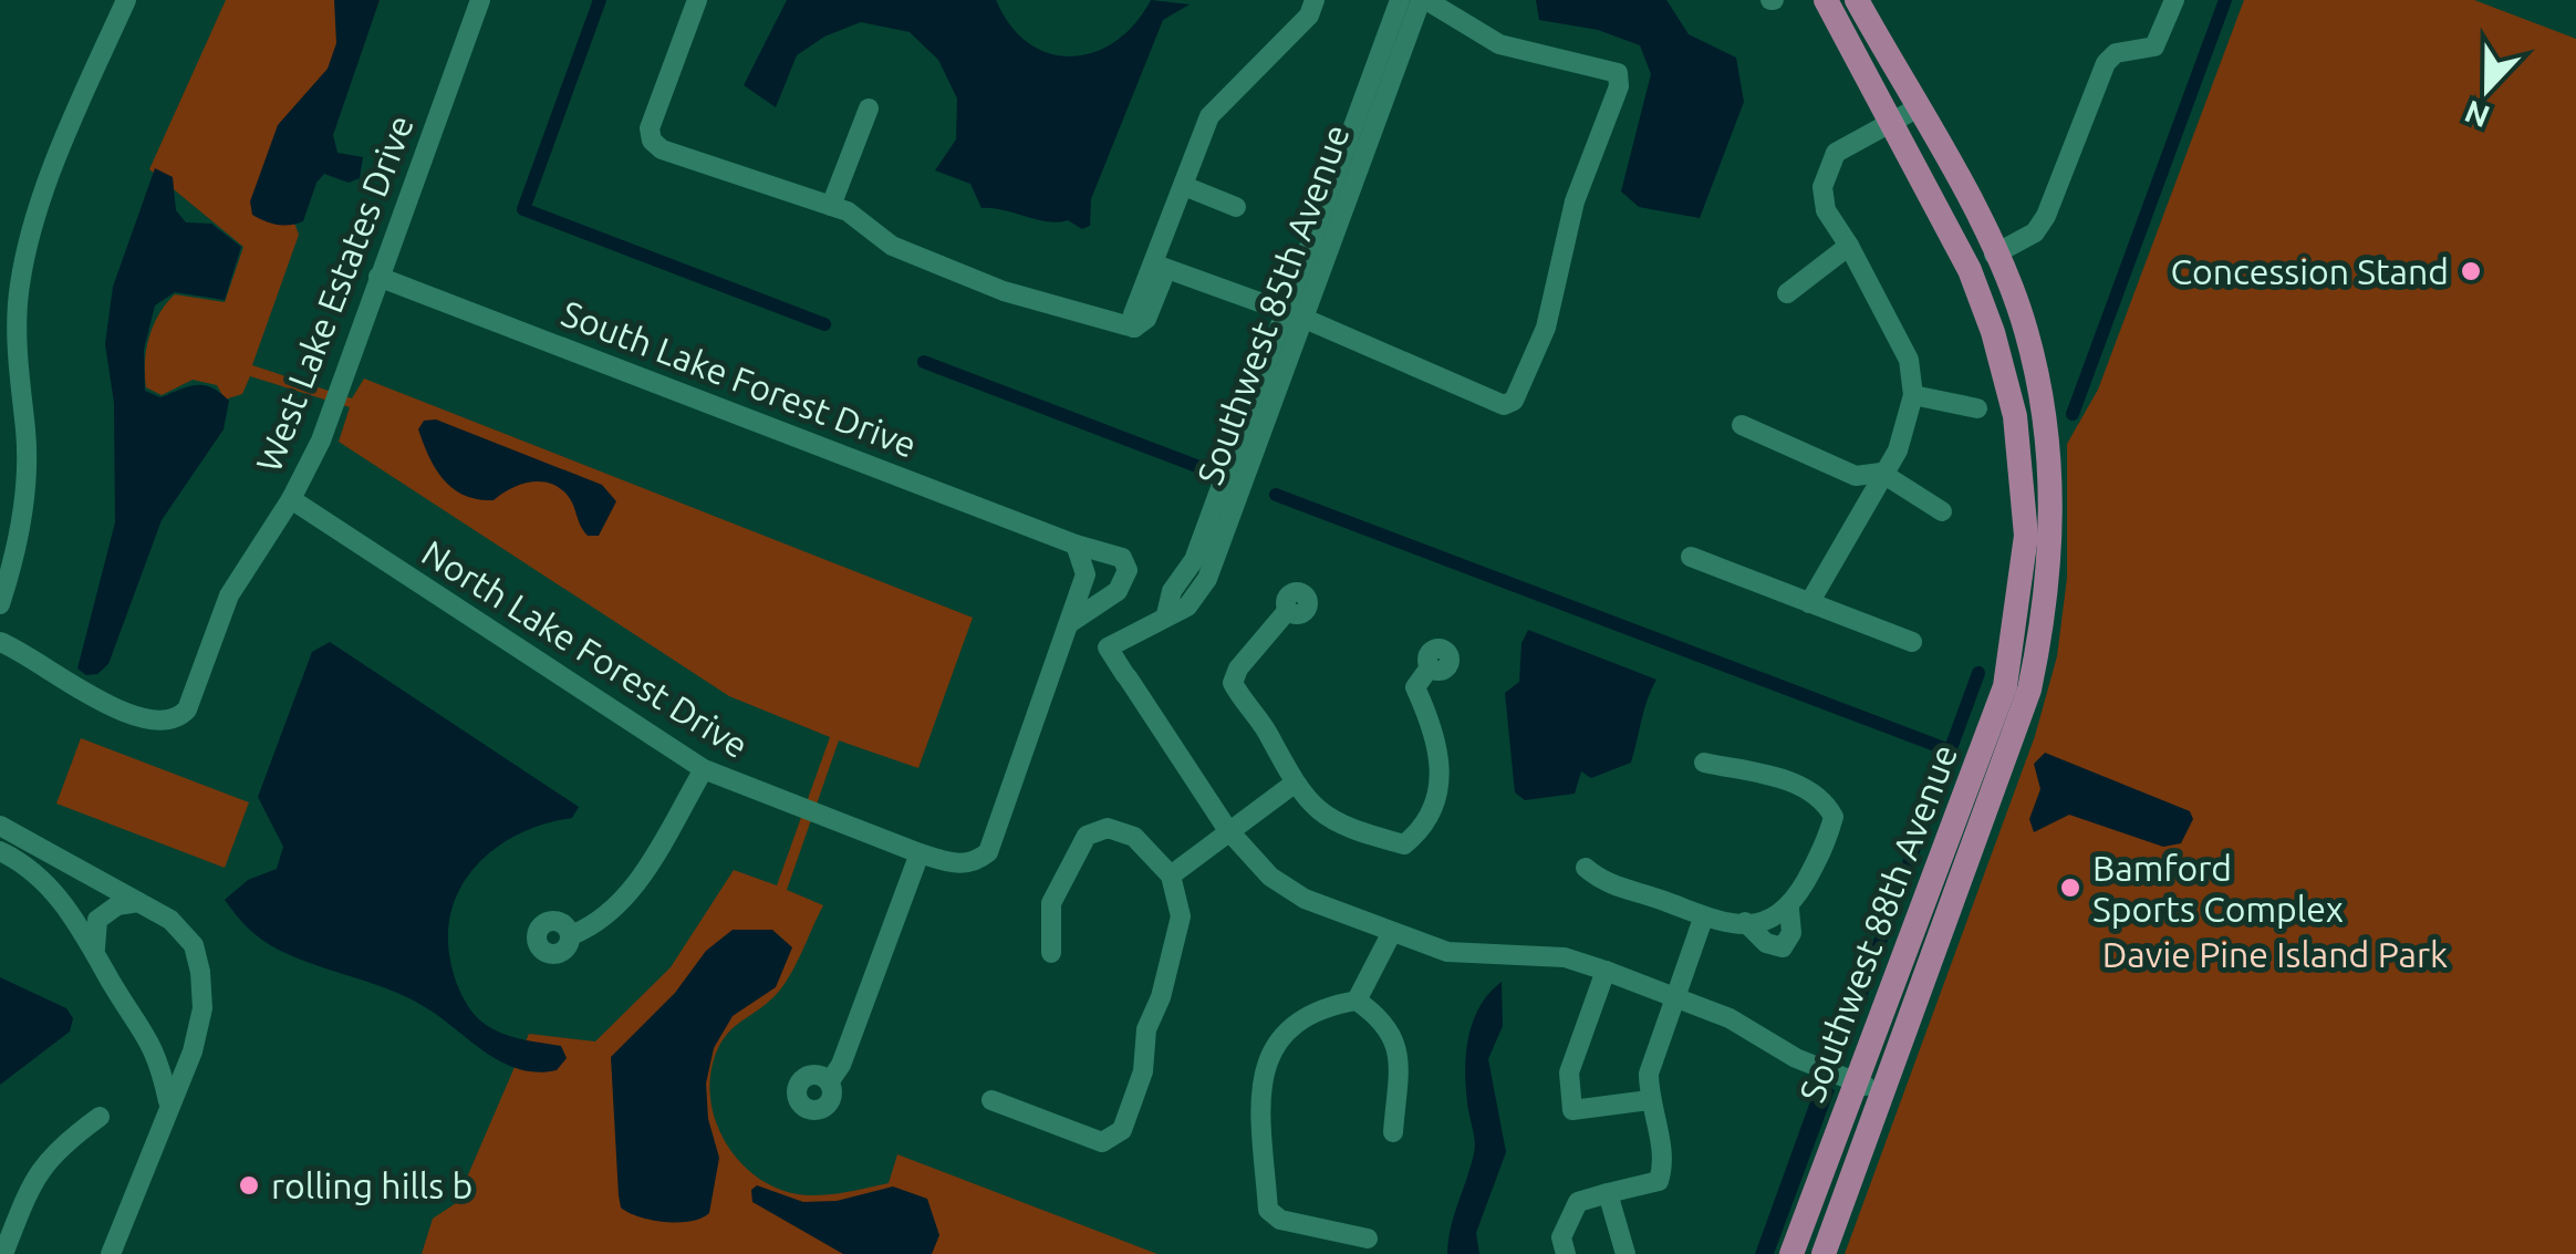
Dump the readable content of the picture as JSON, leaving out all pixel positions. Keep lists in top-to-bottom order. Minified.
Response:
{"streets":{"main road":["Southwest 88th Avenue"],"street":["West Lake Estates Drive","Southwest 85th Avenue","South Lake Forest Drive","North Lake Forest Drive"]},"crossings":[["West Lake Estates Drive","South Lake Forest Drive"],["West Lake Estates Drive","North Lake Forest Drive"]],"parks":["Davie Pine Island Park"],"places":["Concession Stand","Bamford Sports Complex","rolling hills b"],"north":"bottom"}
